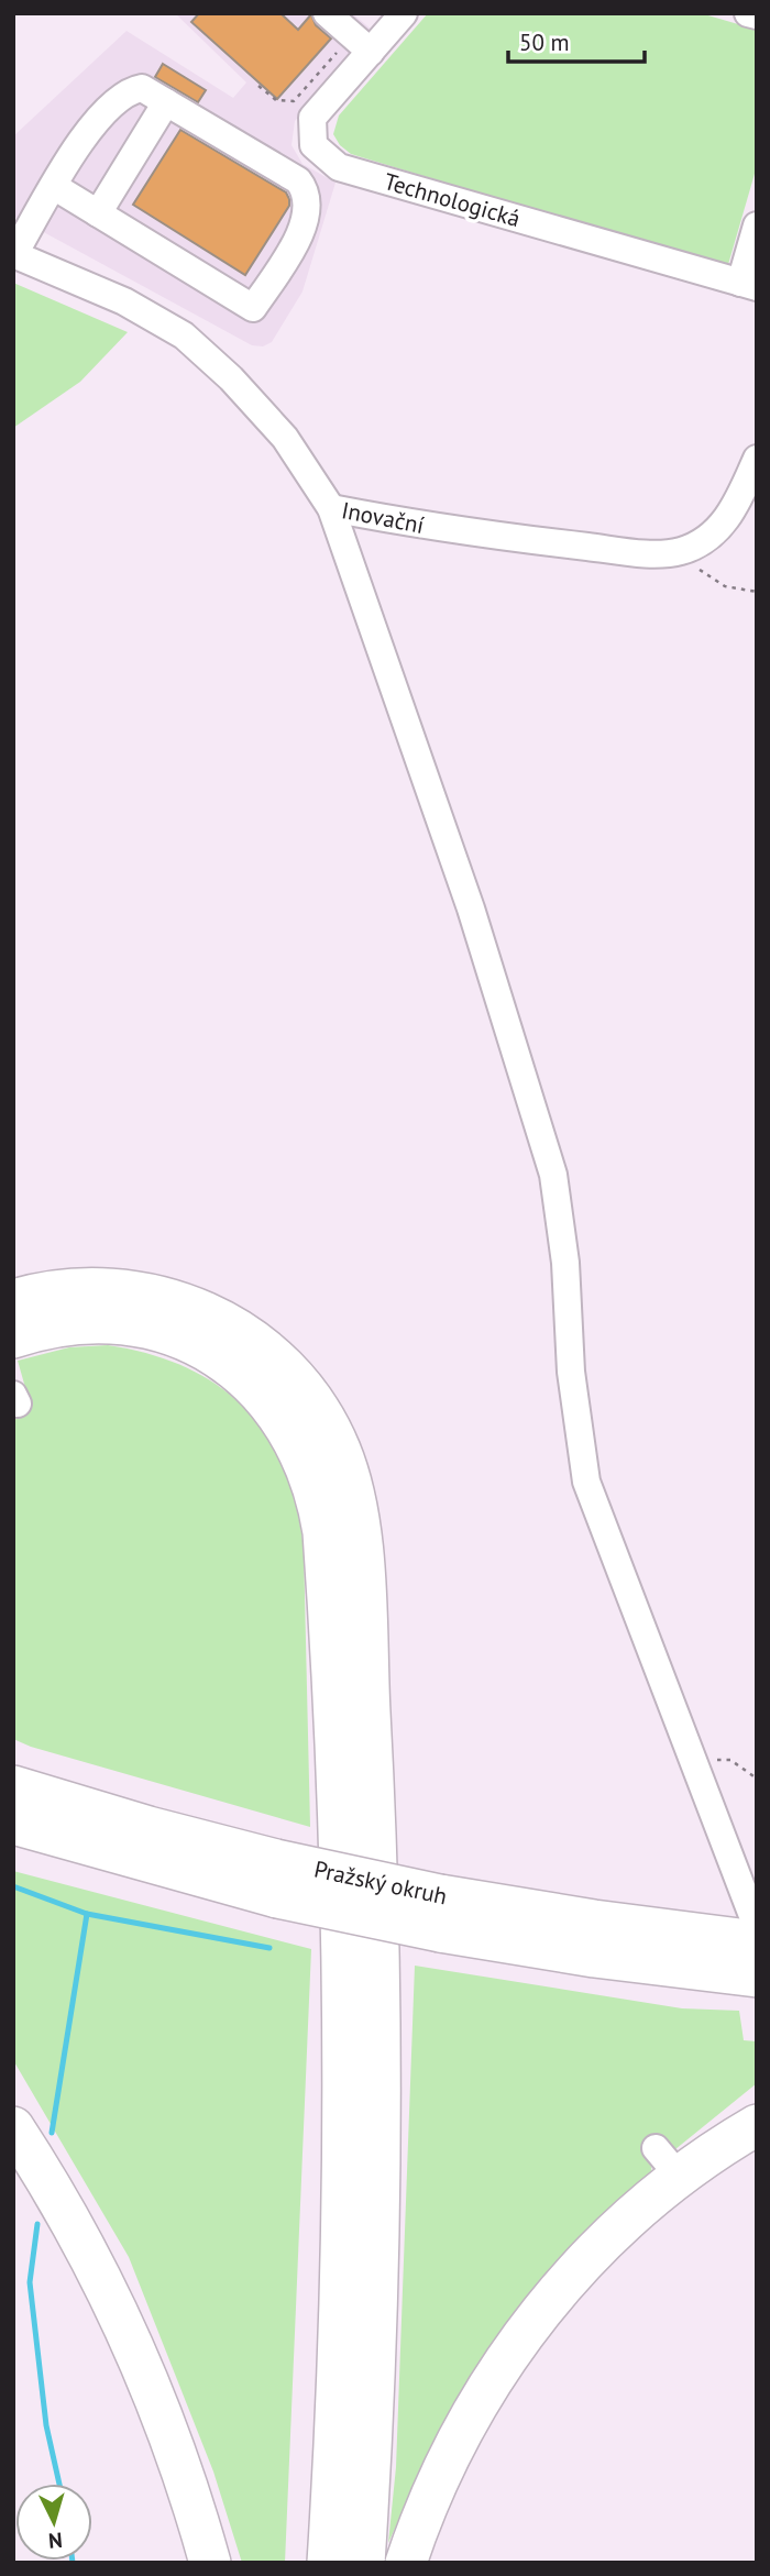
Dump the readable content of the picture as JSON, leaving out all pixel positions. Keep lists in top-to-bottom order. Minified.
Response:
{"streets":{"highway":["Pražský okruh"],"street":["Technologická","Inovační"]},"scale_bar":"50 m","north":"bottom"}
